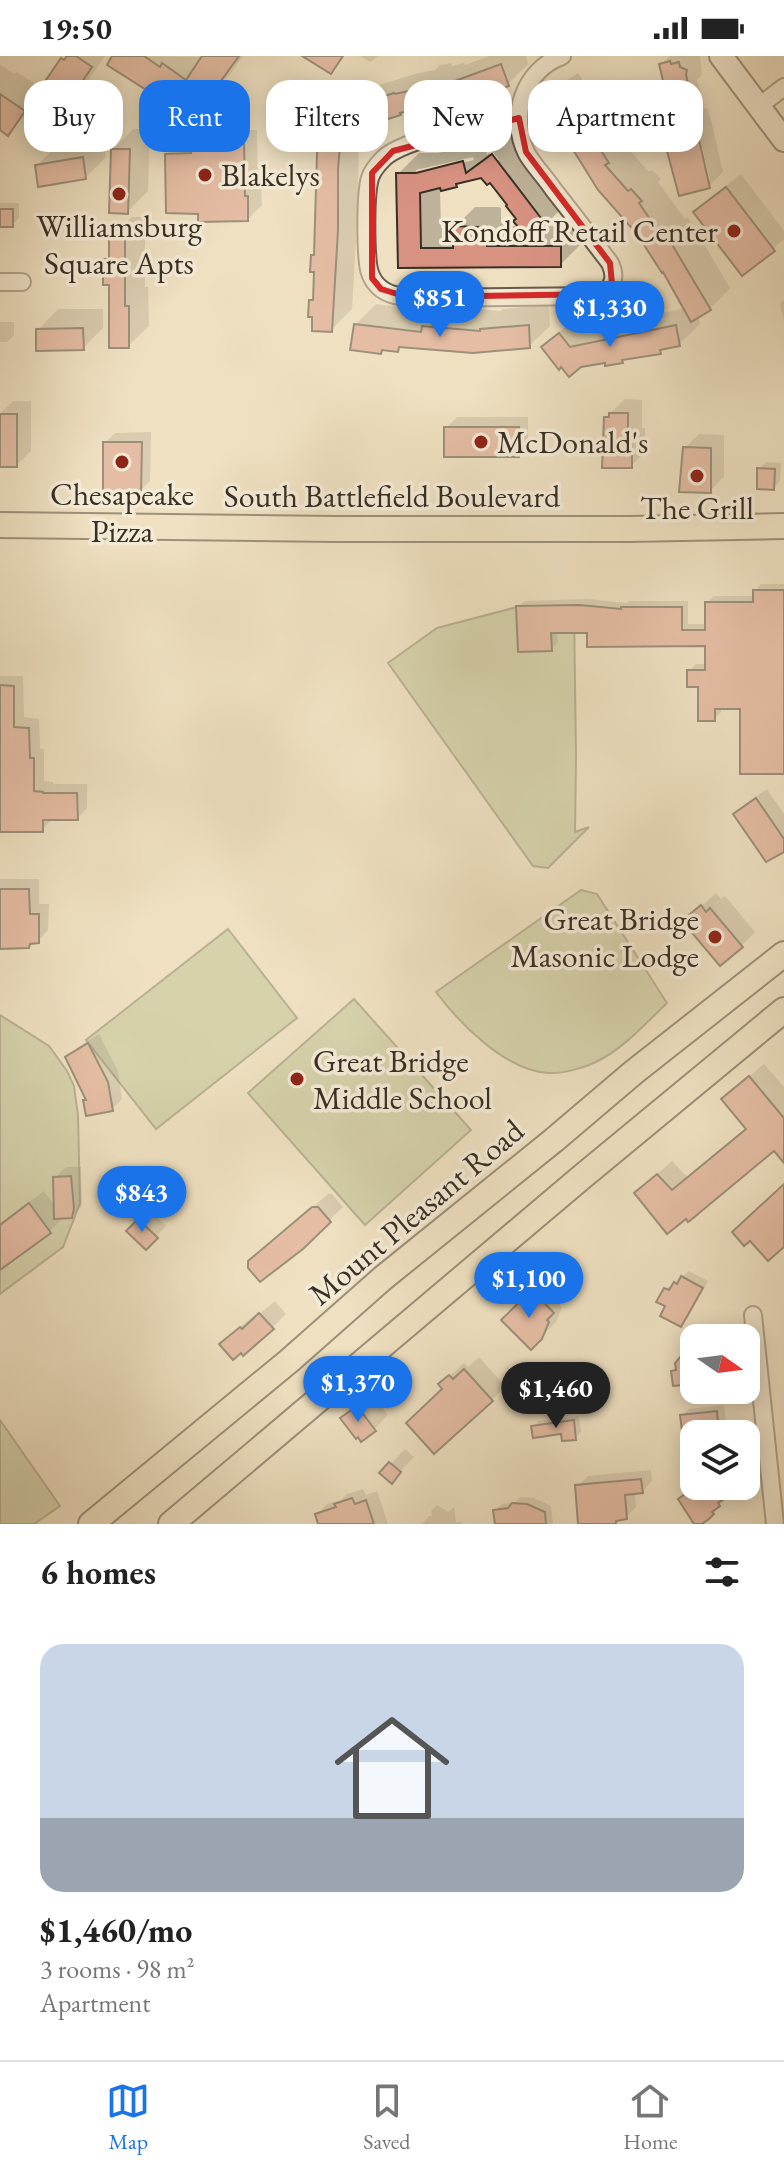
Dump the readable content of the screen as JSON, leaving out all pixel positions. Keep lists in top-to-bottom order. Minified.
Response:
{"streets":{"main road":["South Battlefield Boulevard","Mount Pleasant Road"]},"places":["Blakelys","Williamsburg Square Apts","Kondoff Retail Center","McDonald's","Chesapeake Pizza","The Grill","Great Bridge Masonic Lodge","Great Bridge Middle School"],"north":"right","page":{"status":"19:50","chip":["Buy","Rent","Filters","New","Apartment"],"price":["$851","$1,330","$843","$1,100","$1,370","$1,460"],"heading":"6 homes","list":[{"name":"$1,460/mo","note":"3 rooms · 98 m² · Apartment"}],"tabs":["Map","Saved","Home"]}}
